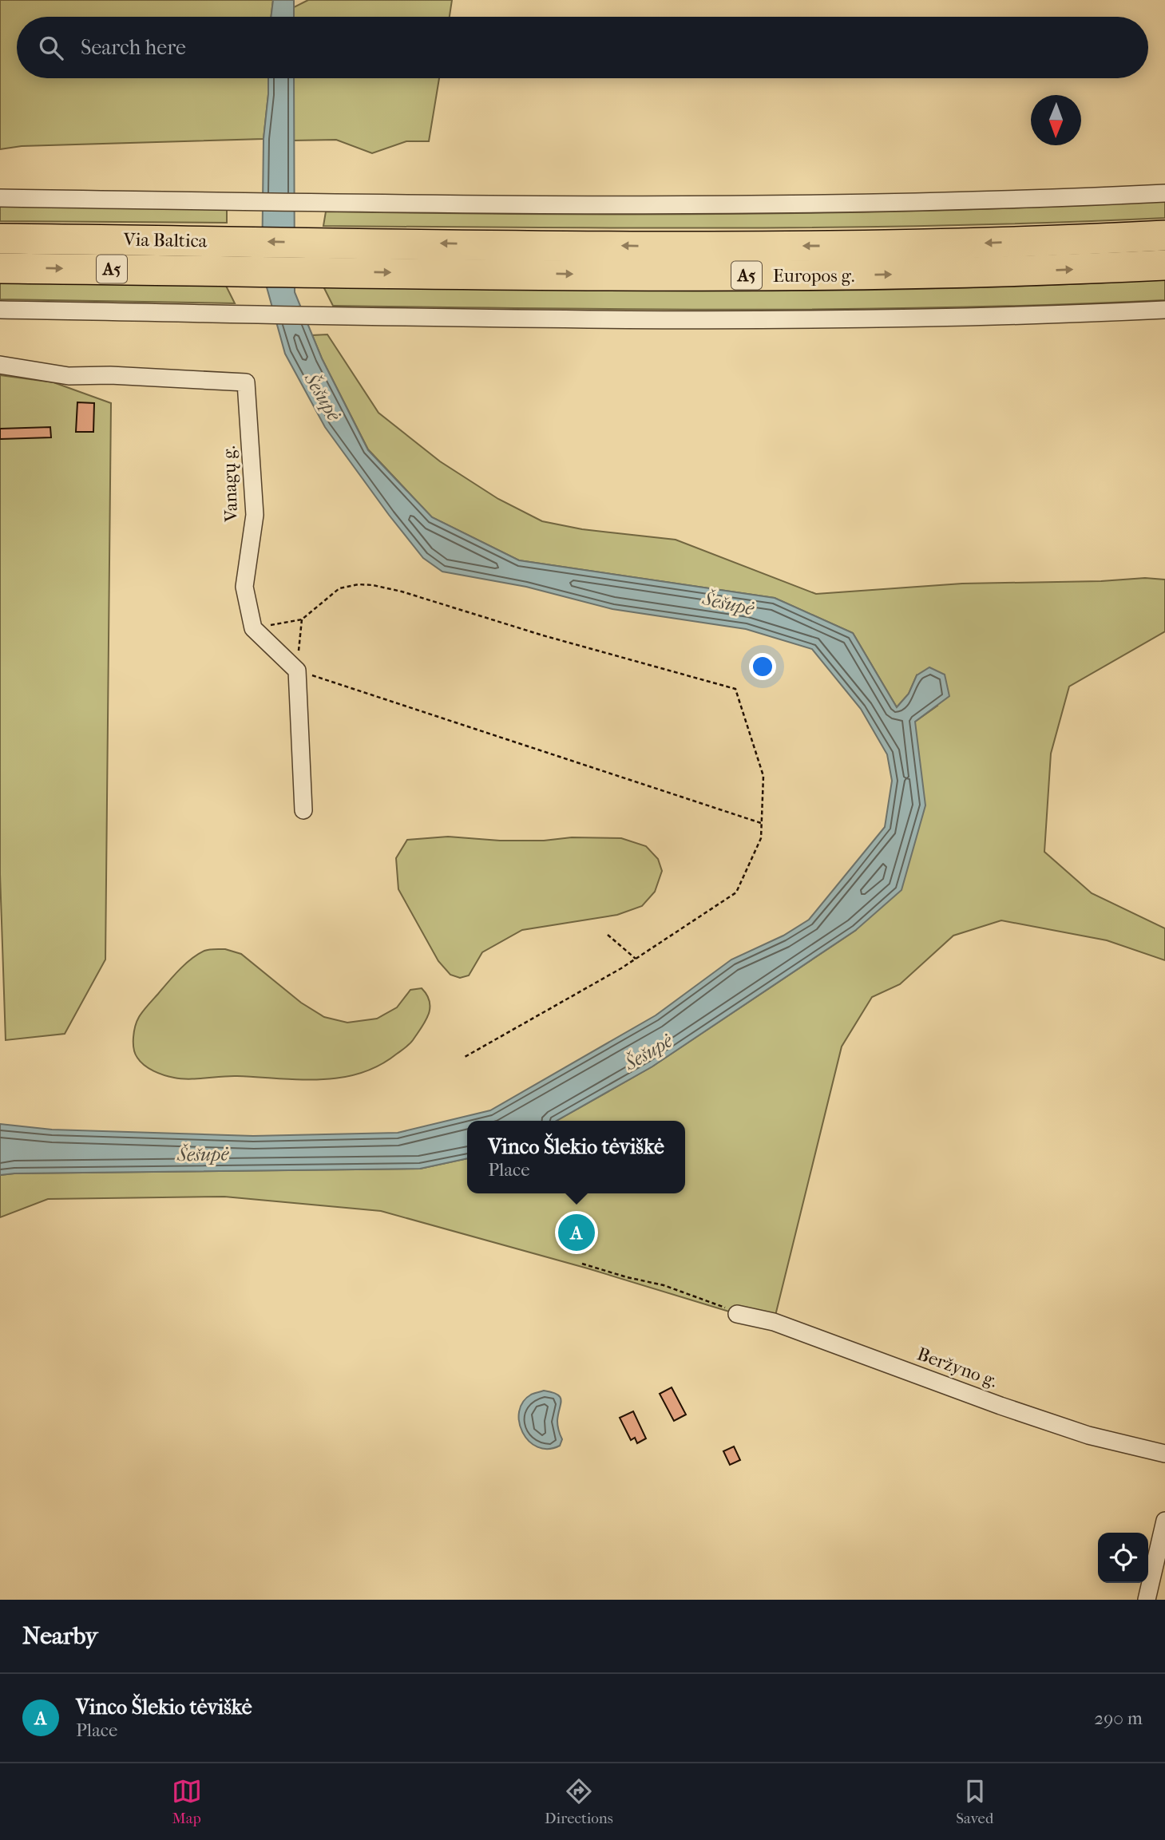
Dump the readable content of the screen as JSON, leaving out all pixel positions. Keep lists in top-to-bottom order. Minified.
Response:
{"streets":{"highway":["Via Baltica","A5","Europos g."],"street":["Vanagų g.","Beržyno g."]},"crossings":[["Via Baltica","Europos g."]],"water":["Šešupė"],"north":"bottom","page":{"search":"Search here","popup":["Vinco Šlekio tėviškė","Place"],"pins":"A","heading":"Nearby","list":[{"mark":"A","name":"Vinco Šlekio tėviškė","note":"Place","value":"290 m"}],"nav":["Map","Directions","Saved"]}}
